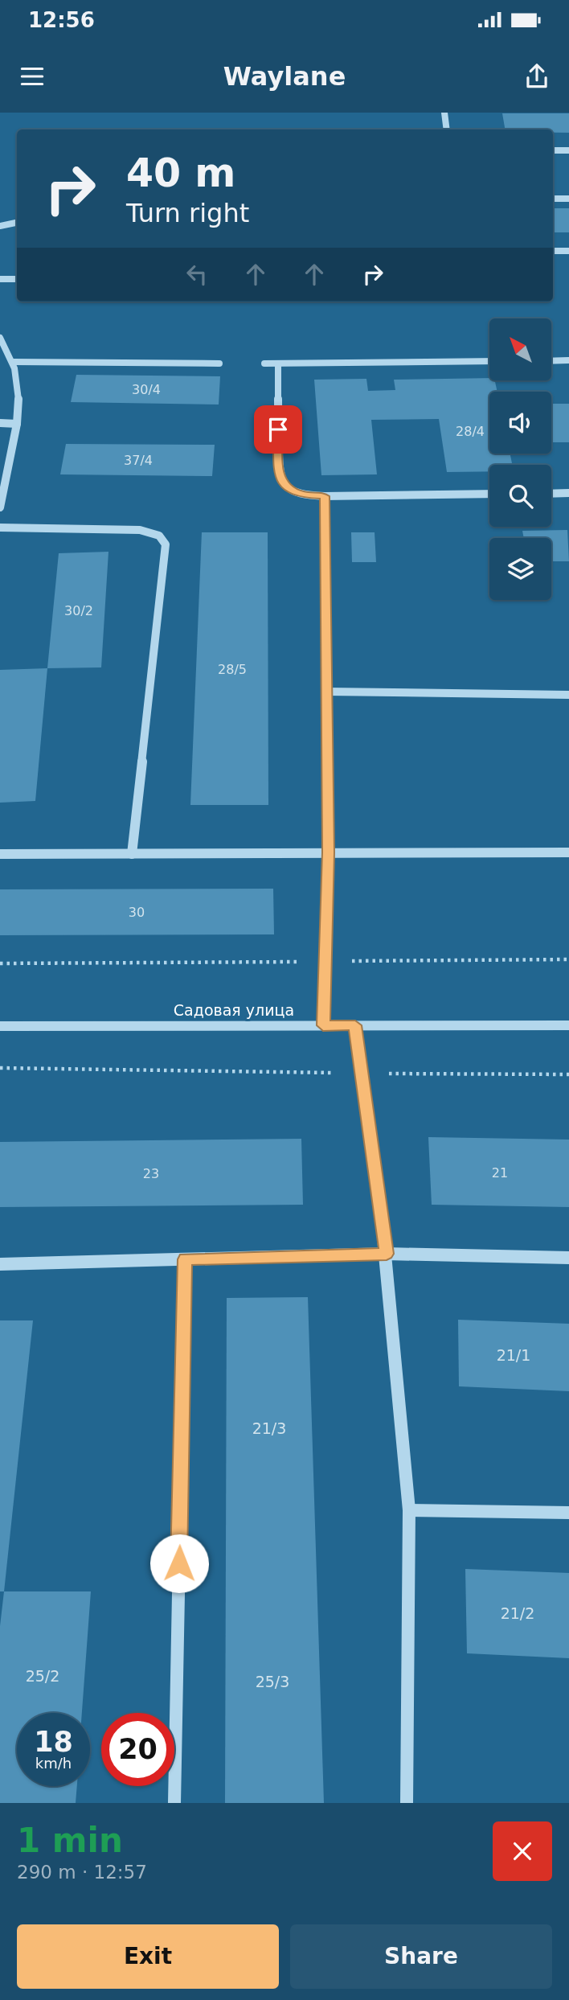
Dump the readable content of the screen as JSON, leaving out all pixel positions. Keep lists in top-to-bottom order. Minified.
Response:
{"streets":{"street":["Садовая улица"]},"house_numbers":["30/4","28/4","37/4","30/2","28/5","30","21","23","21/1","21/3","21/2","25/2","25/3"],"north":"top left","page":{"status":"12:56","header":"Waylane","turn":["40 m","Turn right"],"speed":"18 km/h","limit":"20","heading":["1 min","290 m · 12:57"],"buttons":["Exit","Share"]}}
